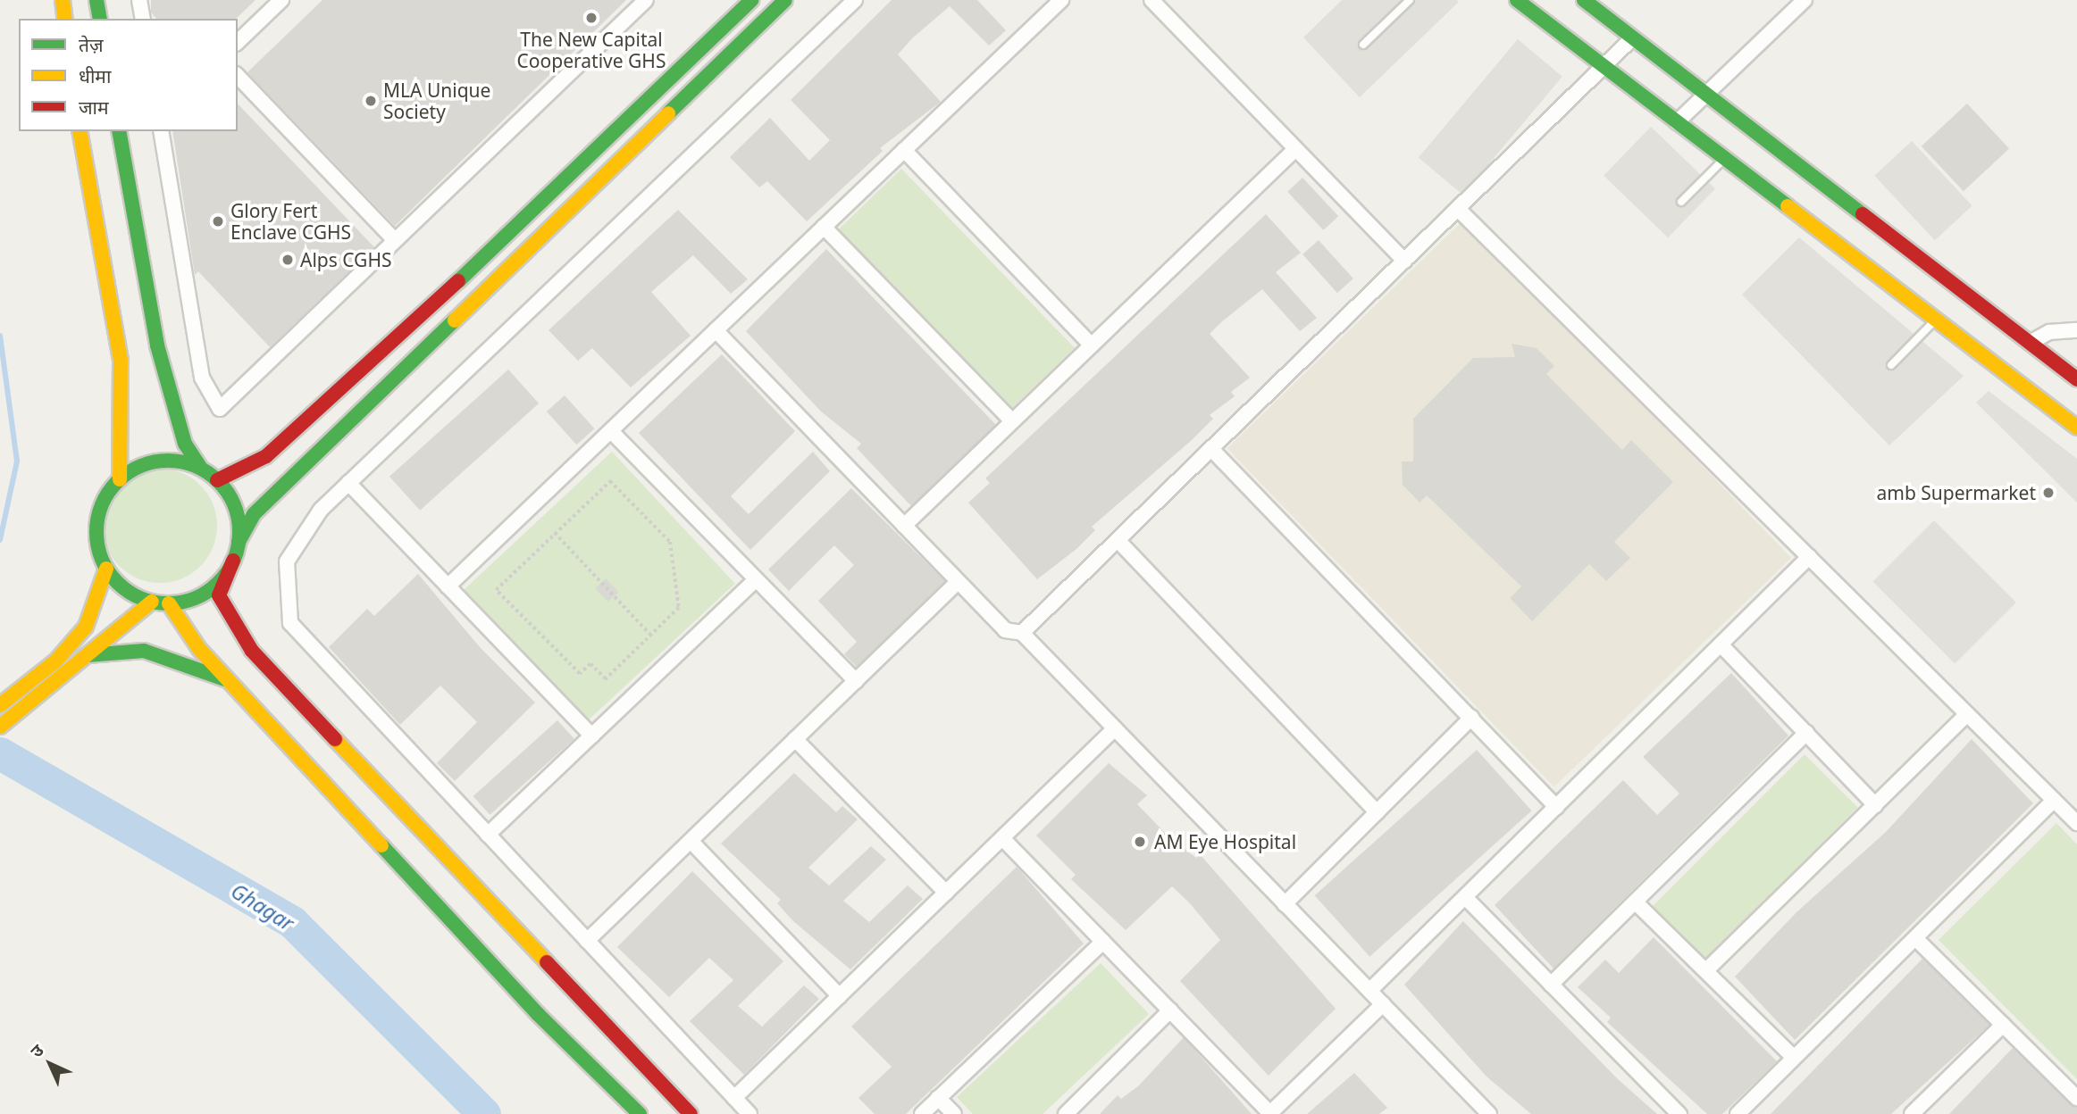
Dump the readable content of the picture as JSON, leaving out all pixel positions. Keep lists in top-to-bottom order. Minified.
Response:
{"water":["Ghagar"],"places":["The New Capital Cooperative GHS","MLA Unique Society","Glory Fert Enclave CGHS","Alps CGHS","amb Supermarket","AM Eye Hospital"],"legend":["तेज़","धीमा","जाम"],"north":"top left"}
